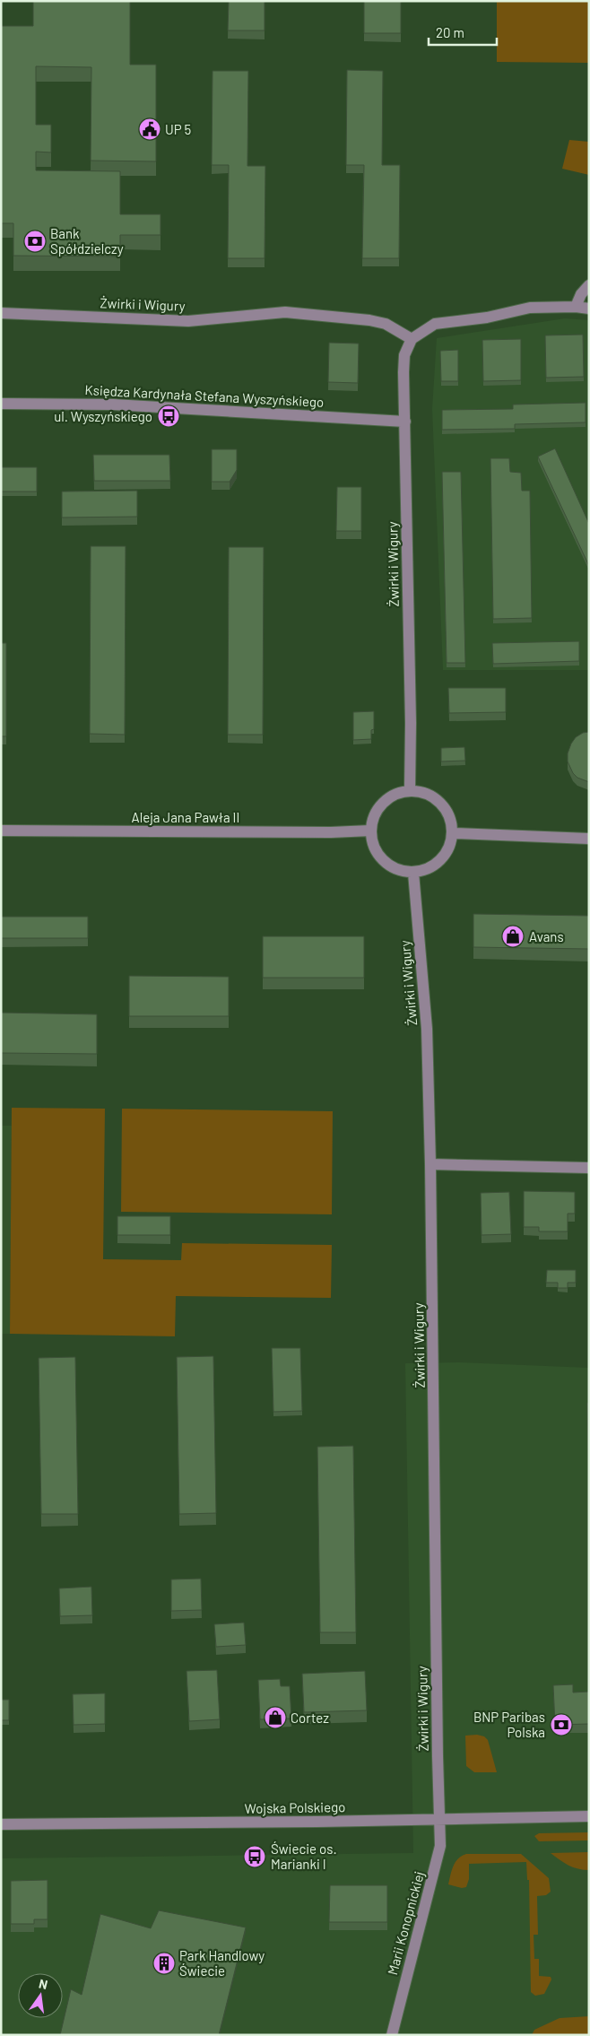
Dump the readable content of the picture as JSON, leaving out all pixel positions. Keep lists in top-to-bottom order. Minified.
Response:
{"streets":{"street":["Żwirki i Wigury","Księdza Kardynała Stefana Wyszyńskiego","Aleja Jana Pawła II","Wojska Polskiego","Marii Konopnickiej"]},"crossings":[["Żwirki i Wigury","Księdza Kardynała Stefana Wyszyńskiego"],["Żwirki i Wigury","Aleja Jana Pawła II"],["Żwirki i Wigury","Wojska Polskiego"],["Żwirki i Wigury","Marii Konopnickiej"],["Wojska Polskiego","Marii Konopnickiej"]],"places":{"public building":["UP 5"],"bank":["Bank Spółdzielczy","BNP Paribas Polska"],"bus stop":["ul. Wyszyńskiego","Świecie os. Marianki I"],"shop":["Avans","Cortez"],"building":["Park Handlowy Świecie"]},"scale_bar":"20 m","north":"top"}
